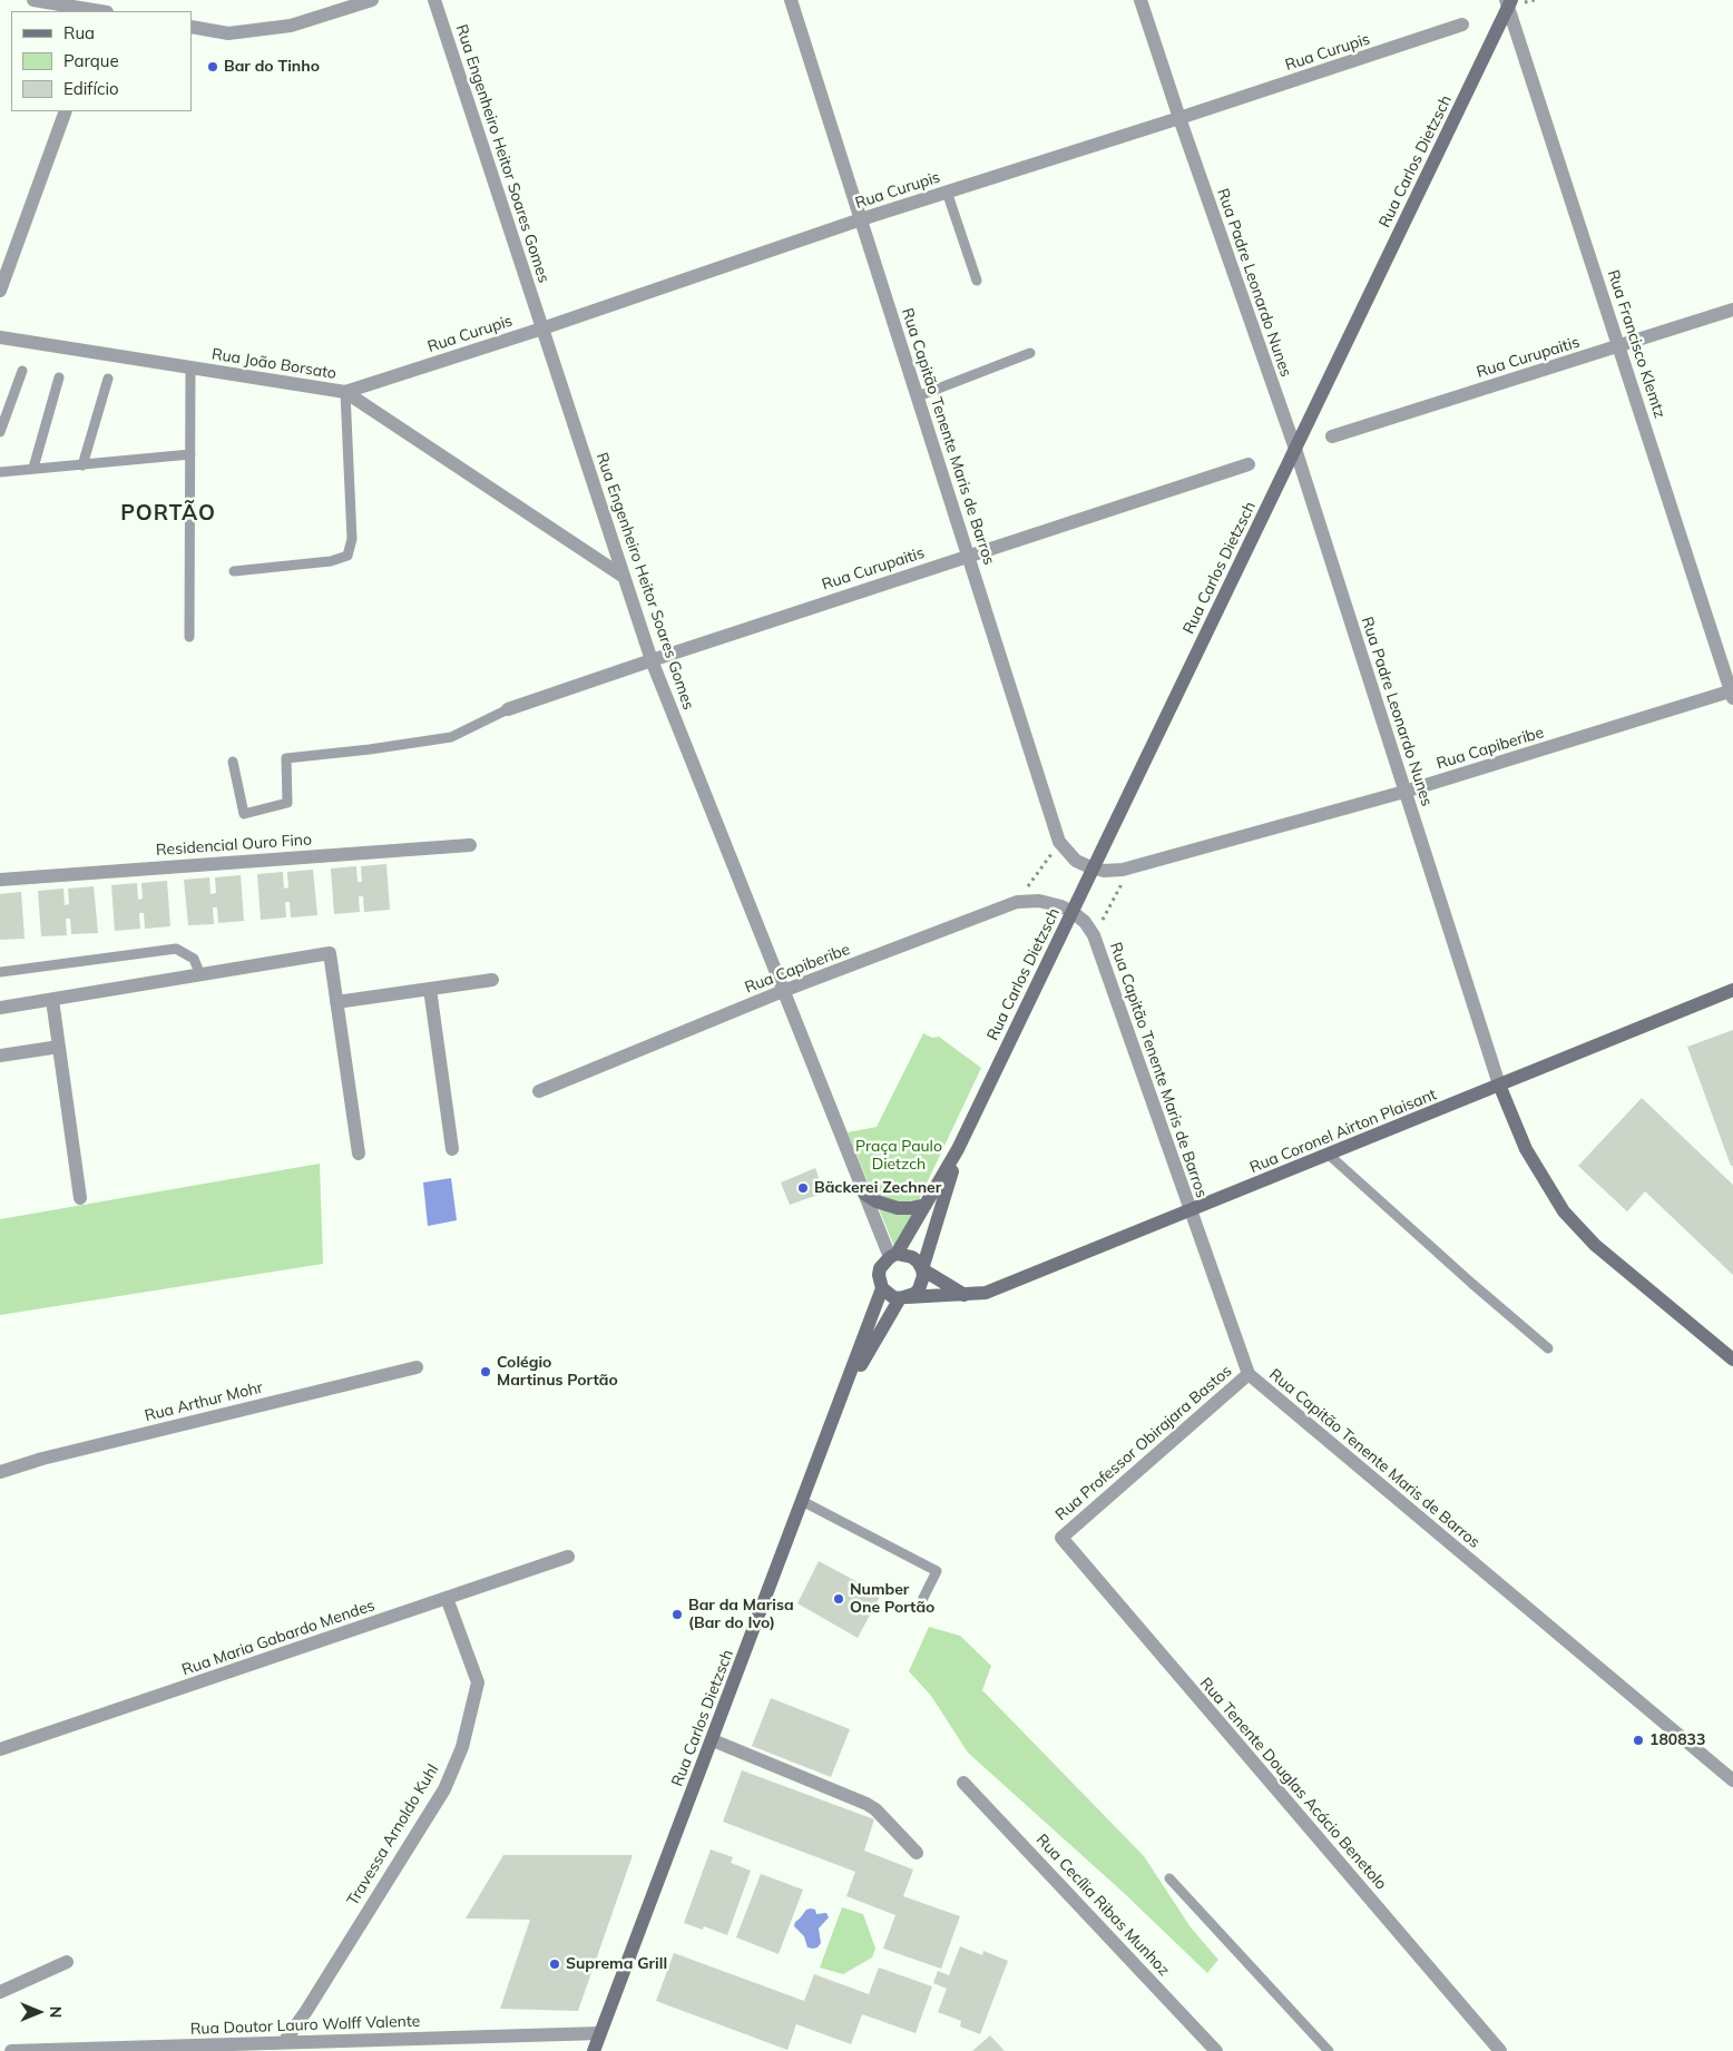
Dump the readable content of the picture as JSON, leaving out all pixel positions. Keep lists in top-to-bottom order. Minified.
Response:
{"streets":{"street":["Rua Curupis","Rua Engenheiro Heitor Soares Gomes","Rua Carlos Dietzsch","Rua Padre Leonardo Nunes","Rua Francisco Klemtz","Rua Curupaitis","Rua João Borsato","Rua Capitão Tenente Maris de Barros","Rua Capiberibe","Residencial Ouro Fino","Rua Coronel Airton Plaisant","Rua Arthur Mohr","Rua Professor Obirajara Bastos","Rua Maria Gabardo Mendes","Rua Tenente Douglas Acácio Benetolo","Travessa Arnoldo Kuhl","Rua Cecília Ribas Munhoz","Rua Doutor Lauro Wolff Valente"]},"crossings":[["Rua Curupis","Rua Engenheiro Heitor Soares Gomes"],["Rua Curupis","Rua Padre Leonardo Nunes"],["Rua Curupis","Rua João Borsato"],["Rua Curupis","Rua Capitão Tenente Maris de Barros"],["Rua Engenheiro Heitor Soares Gomes","Rua Carlos Dietzsch"],["Rua Engenheiro Heitor Soares Gomes","Rua Curupaitis"],["Rua Engenheiro Heitor Soares Gomes","Rua João Borsato"],["Rua Engenheiro Heitor Soares Gomes","Rua Capiberibe"],["Rua Engenheiro Heitor Soares Gomes","Rua Coronel Airton Plaisant"],["Rua Carlos Dietzsch","Rua Padre Leonardo Nunes"],["Rua Carlos Dietzsch","Rua Francisco Klemtz"],["Rua Carlos Dietzsch","Rua Capitão Tenente Maris de Barros"],["Rua Carlos Dietzsch","Rua Capiberibe"],["Rua Carlos Dietzsch","Rua Coronel Airton Plaisant"],["Rua Carlos Dietzsch","Rua Doutor Lauro Wolff Valente"],["Rua Padre Leonardo Nunes","Rua Capiberibe"],["Rua Padre Leonardo Nunes","Rua Coronel Airton Plaisant"],["Rua Francisco Klemtz","Rua Curupaitis"],["Rua Francisco Klemtz","Rua Capiberibe"],["Rua Curupaitis","Rua Capitão Tenente Maris de Barros"],["Rua Capitão Tenente Maris de Barros","Rua Capiberibe"],["Rua Capitão Tenente Maris de Barros","Rua Coronel Airton Plaisant"],["Rua Capitão Tenente Maris de Barros","Rua Professor Obirajara Bastos"],["Rua Professor Obirajara Bastos","Rua Tenente Douglas Acácio Benetolo"],["Rua Maria Gabardo Mendes","Travessa Arnoldo Kuhl"],["Travessa Arnoldo Kuhl","Rua Doutor Lauro Wolff Valente"]],"districts":["PORTÃO"],"parks":["Praça Paulo Dietzch"],"places":["Bar do Tinho","Bäckerei Zechner","Colégio Martinus Portão","Number One Portão","Bar da Marisa (Bar do Ivo)","180833","Suprema Grill"],"legend":["Rua","Parque","Edifício"],"north":"right"}
